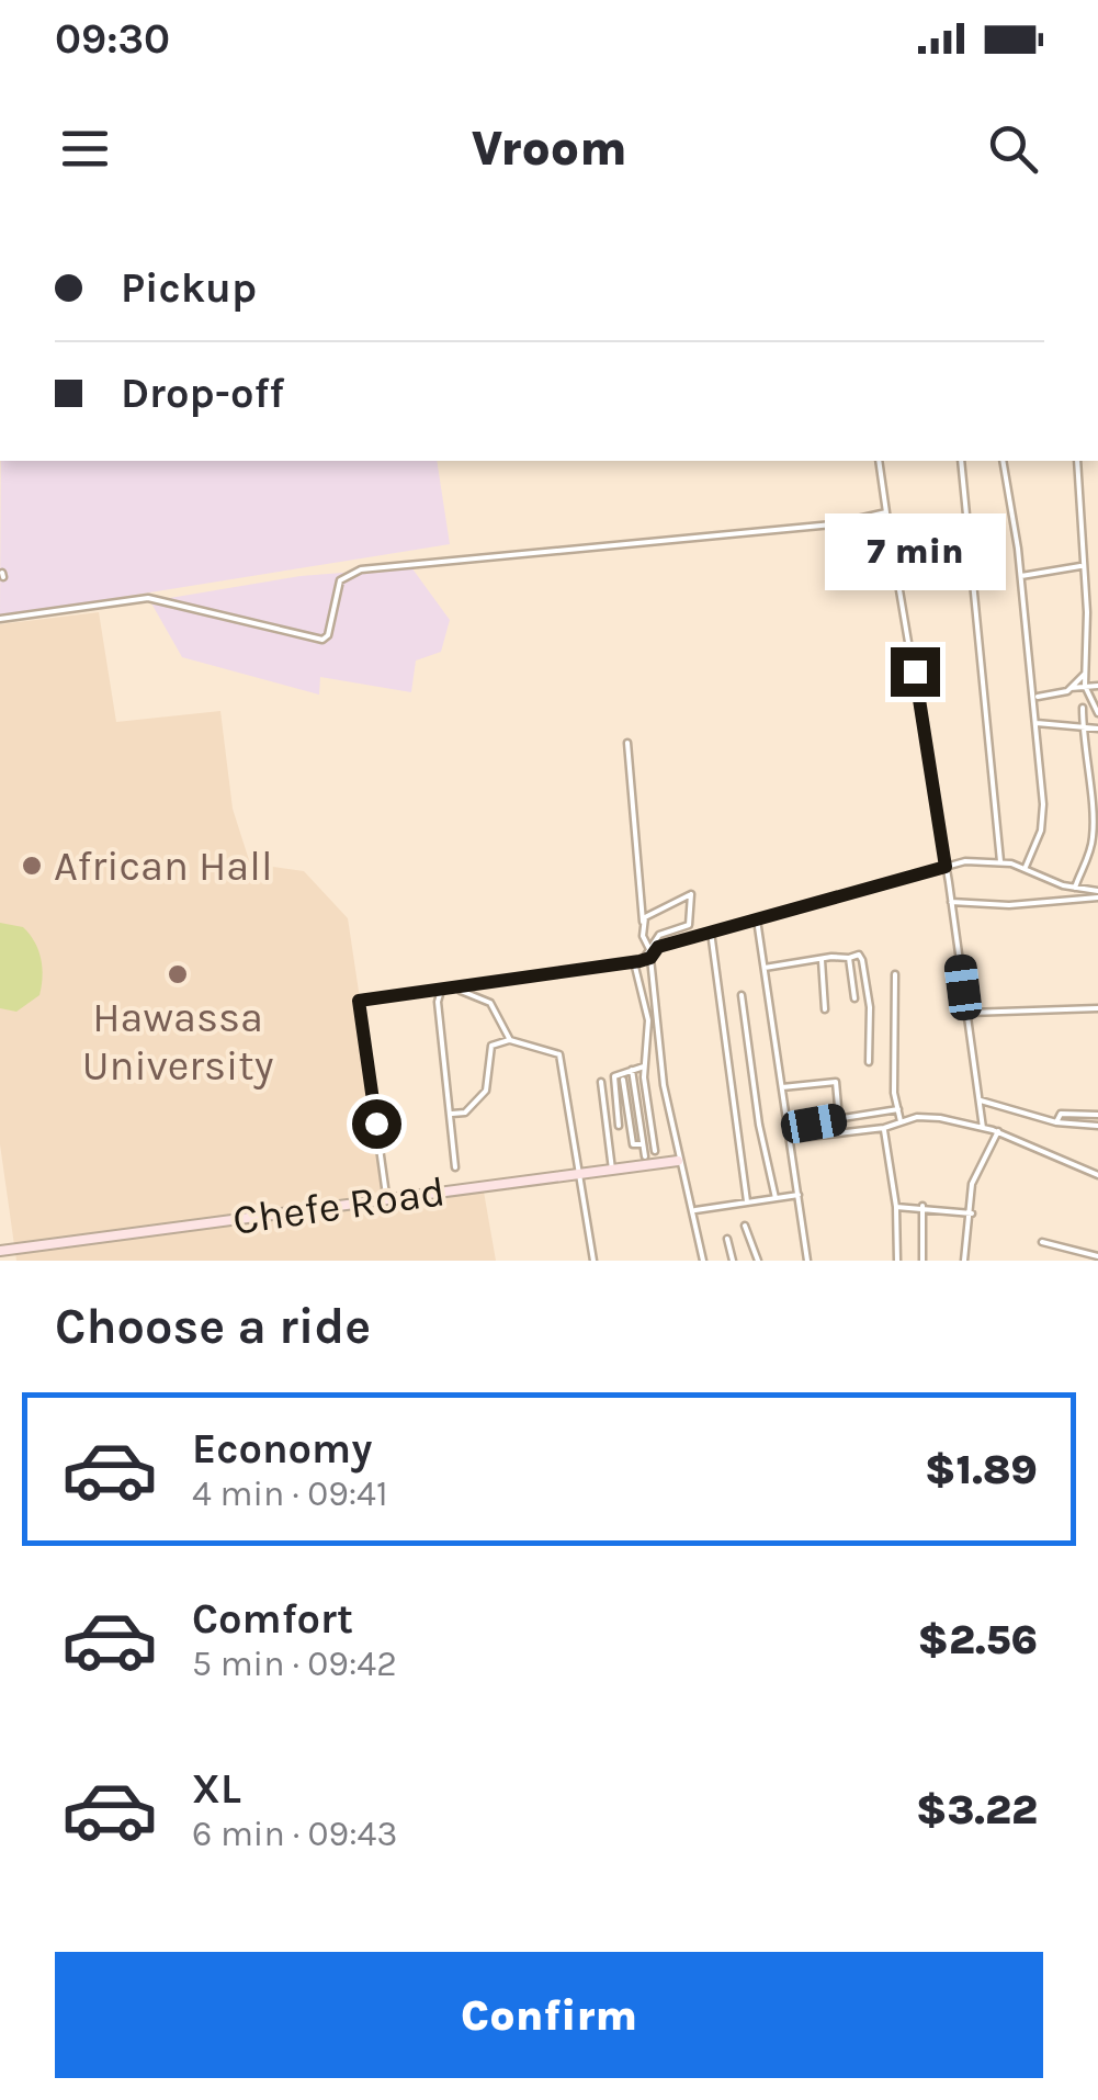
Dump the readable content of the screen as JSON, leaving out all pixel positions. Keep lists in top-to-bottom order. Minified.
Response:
{"streets":{"street":["Chefe Road"]},"places":["African Hall","Hawassa University"],"page":{"status":"09:30","header":"Vroom","banner":["Pickup","Drop-off"],"bubble":"7 min","heading":"Choose a ride","list":[{"name":"Economy","note":"4 min · 09:41","value":"$1.89"},{"name":"Comfort","note":"5 min · 09:42","value":"$2.56"},{"name":"XL","note":"6 min · 09:43","value":"$3.22"}],"buttons":"Confirm"}}
